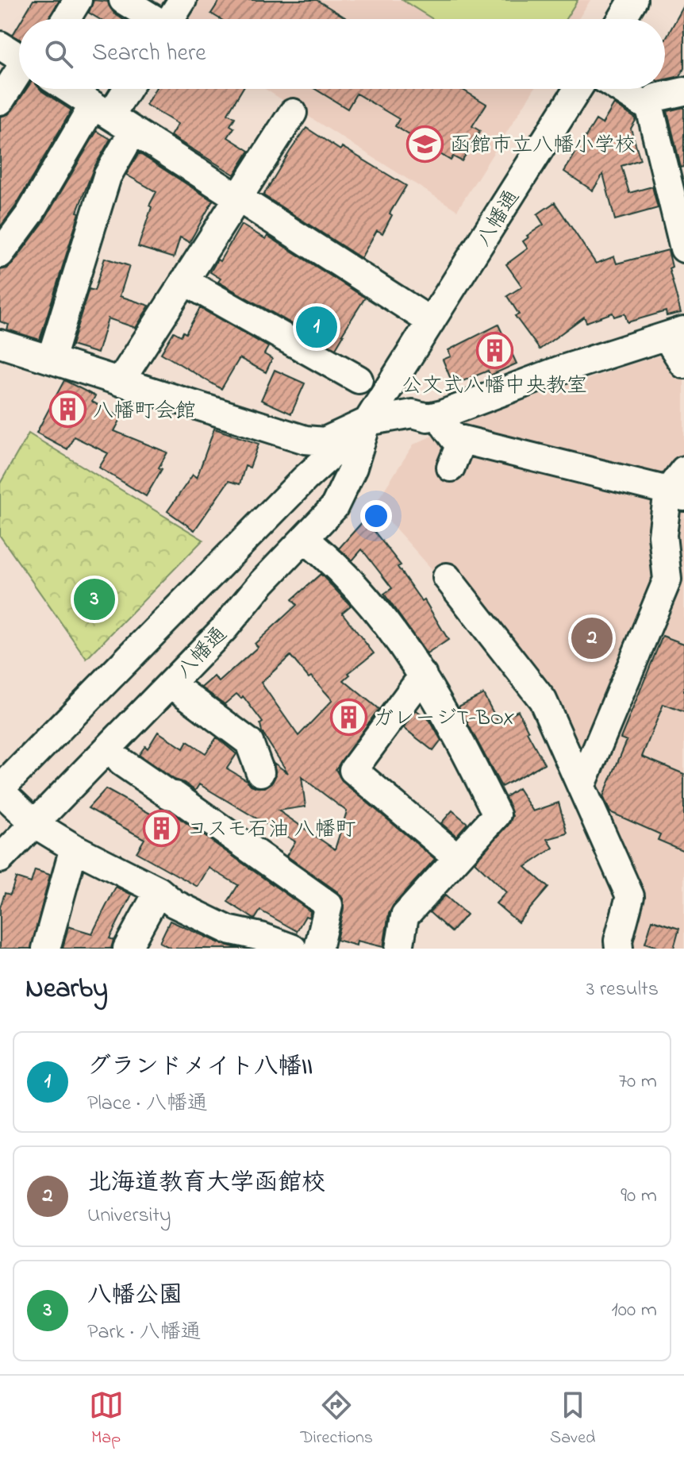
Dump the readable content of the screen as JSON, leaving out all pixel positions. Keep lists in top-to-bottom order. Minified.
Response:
{"streets":{"street":["八幡通"]},"places":{"school or university":["函館市立八幡小学校"],"building":["公文式八幡中央教室","八幡町会館","ガレージT-BOX","コスモ石油 八幡町"]},"page":{"search":"Search here","pins":["1","3","2"],"heading":["Nearby","3 results"],"list":[{"mark":"1","name":"グランドメイト八幡II","note":"Place · 八幡通","value":"70 m"},{"mark":"2","name":"北海道教育大学函館校","note":"University","value":"90 m"},{"mark":"3","name":"八幡公園","note":"Park · 八幡通","value":"100 m"}],"nav":["Map","Directions","Saved"]}}
